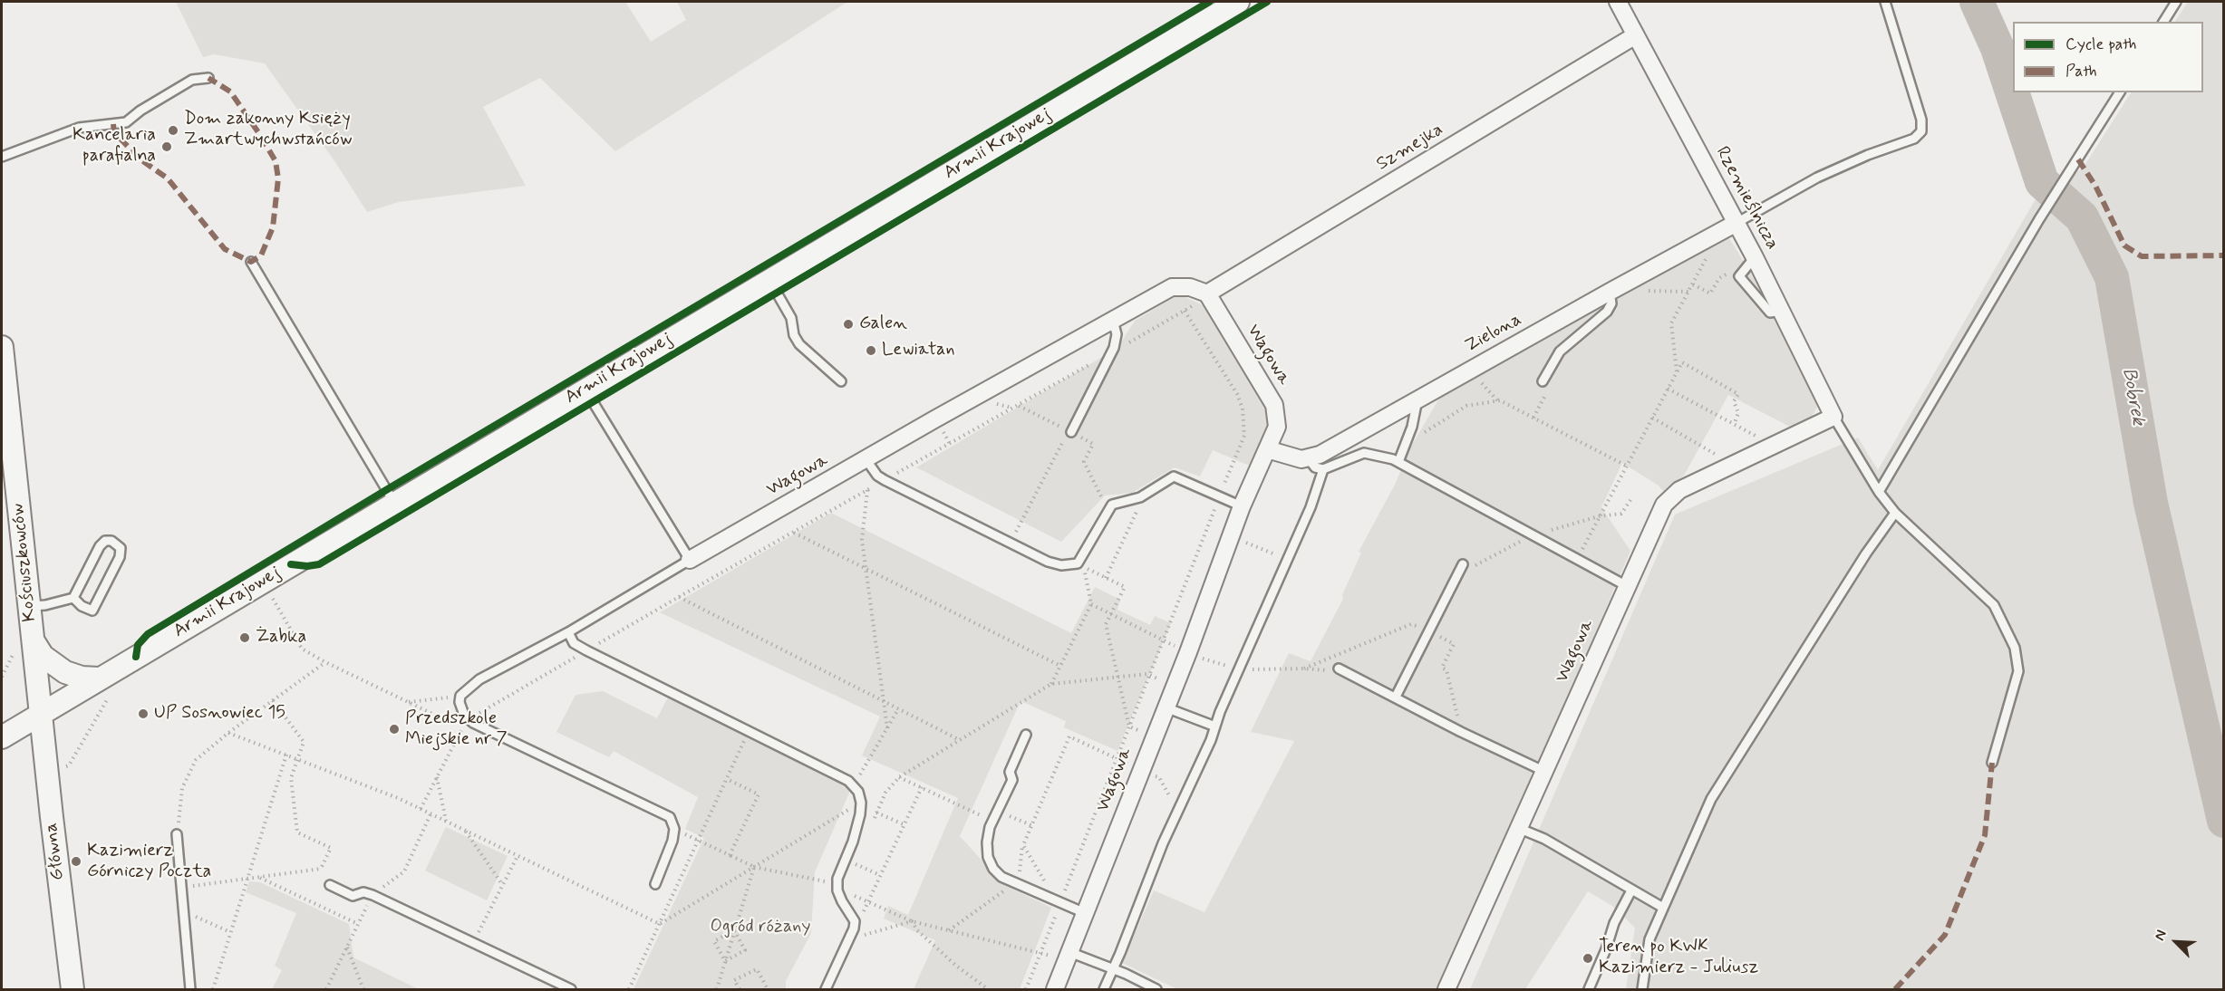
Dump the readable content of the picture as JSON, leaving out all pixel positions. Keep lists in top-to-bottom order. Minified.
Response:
{"streets":{"street":["Armii Krajowej","Szmejka","Rzemieślnicza","Zielona","Wagowa","Kościuszkowców","Główna"]},"crossings":[["Armii Krajowej","Kościuszkowców"],["Armii Krajowej","Główna"],["Szmejka","Rzemieślnicza"],["Szmejka","Wagowa"],["Rzemieślnicza","Zielona"],["Rzemieślnicza","Wagowa"],["Kościuszkowców","Główna"]],"water":["Bobrek"],"parks":["Ogród różany"],"places":["Dom zakonny Księży Zmartwychwstańców","Kancelaria parafialna","Galen","Lewiatan","Żabka","UP Sosnowiec 15","Przedszkole Miejskie nr 7","Kazimierz Górniczy Poczta","Teren po KWK Kazimierz - Juliusz"],"legend":["Cycle path","Path"],"north":"top left"}
